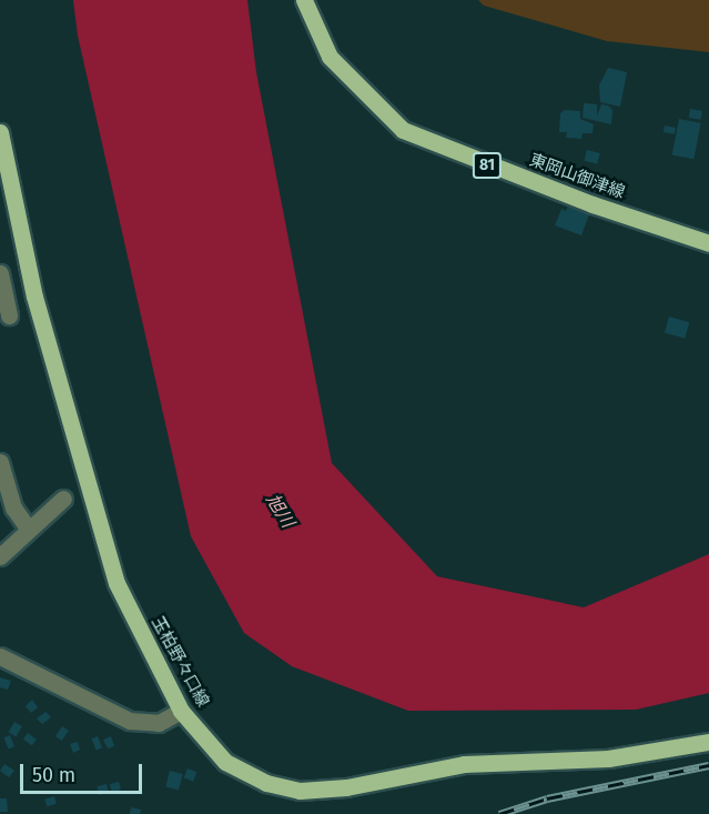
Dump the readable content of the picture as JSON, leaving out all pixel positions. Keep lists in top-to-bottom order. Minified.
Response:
{"streets":{"main road":["81","東岡山御津線","玉柏野々口線"]},"water":["旭川"],"scale_bar":"50 m"}
